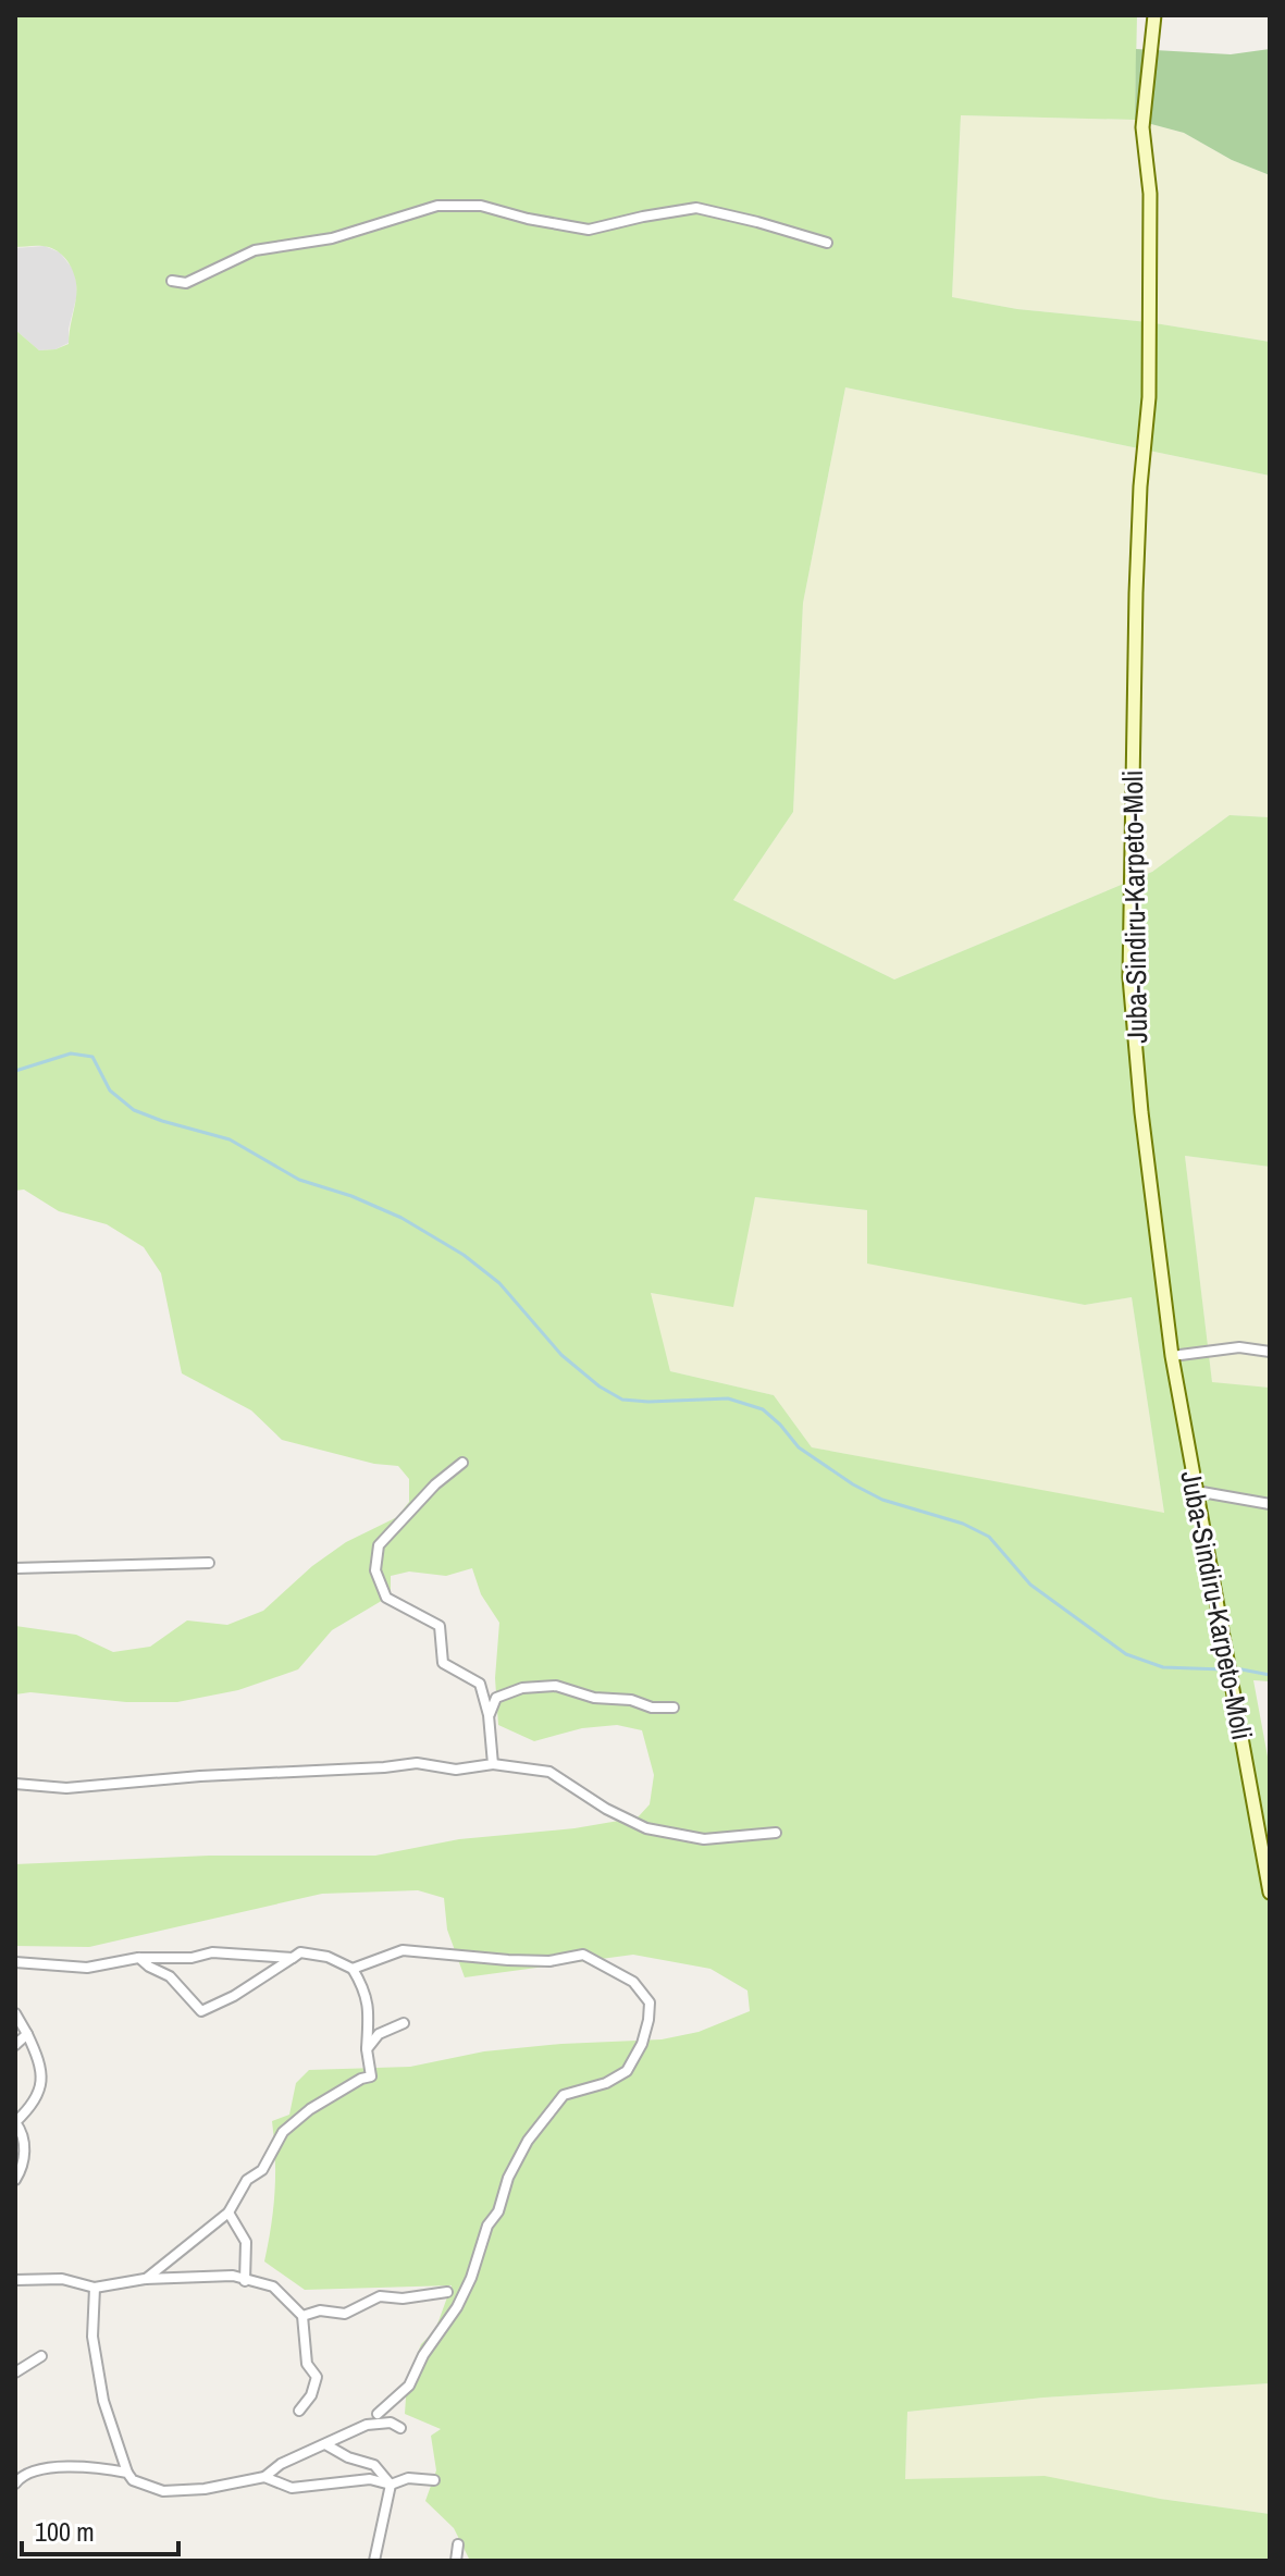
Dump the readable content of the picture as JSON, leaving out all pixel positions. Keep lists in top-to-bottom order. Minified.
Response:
{"streets":{"main road":["Juba-Sindiru-Karpeto-Moli"]},"scale_bar":"100 m"}
